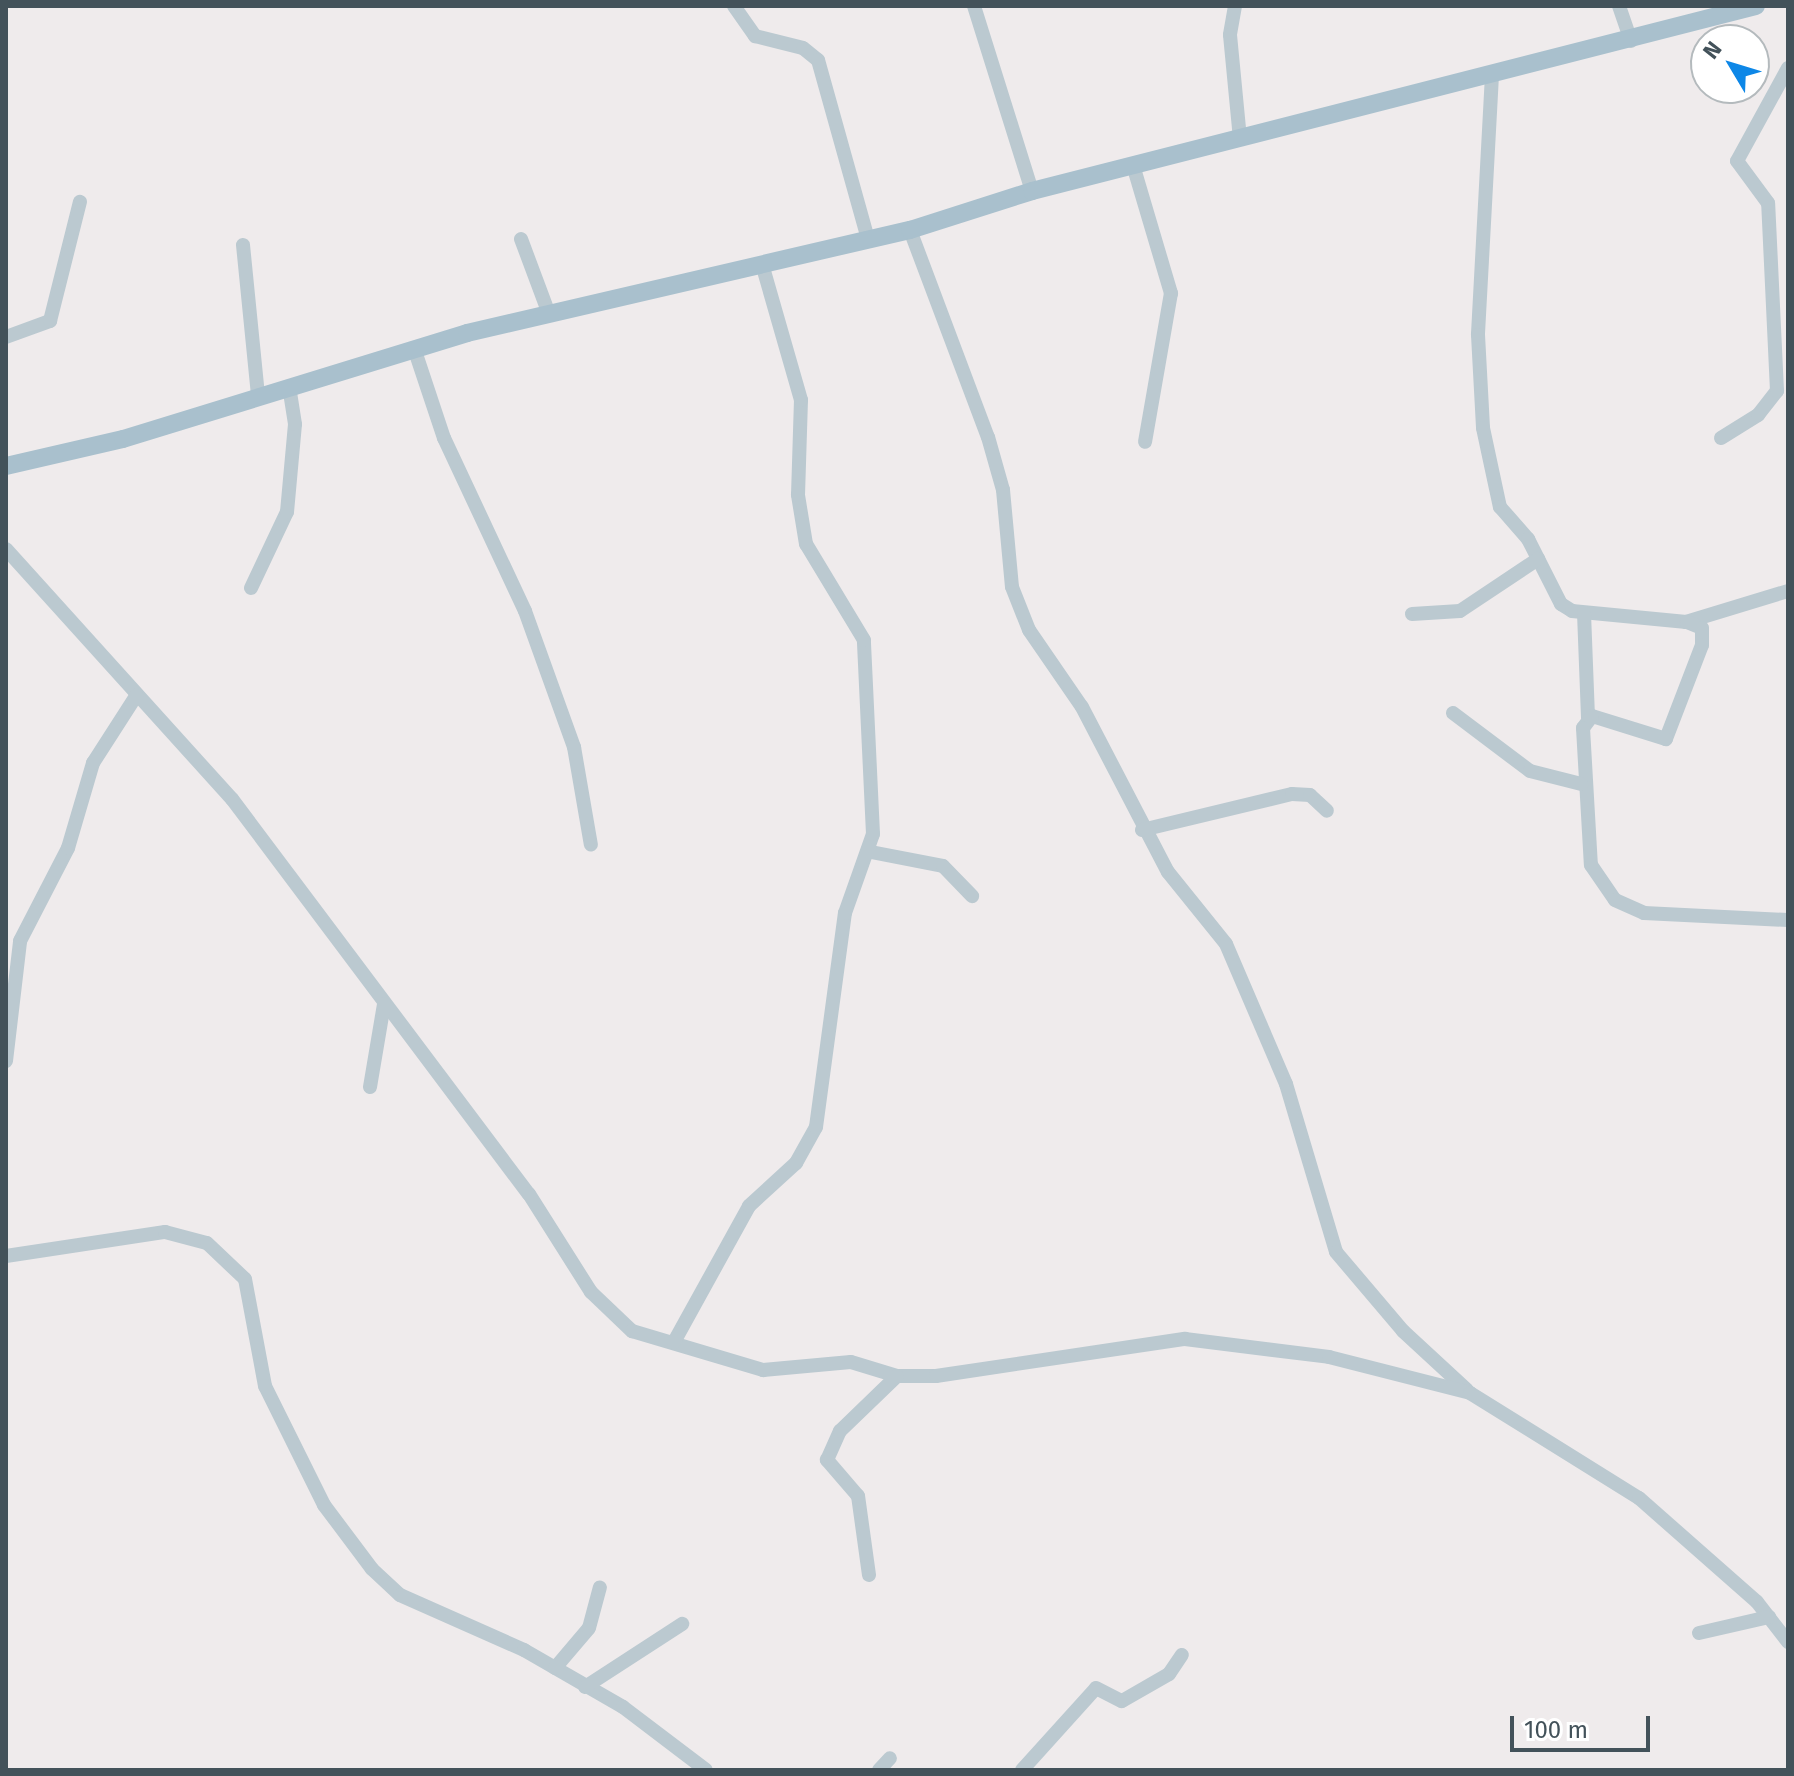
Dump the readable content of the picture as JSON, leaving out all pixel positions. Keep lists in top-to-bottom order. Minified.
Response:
{"scale_bar":"100 m","north":"top left"}
